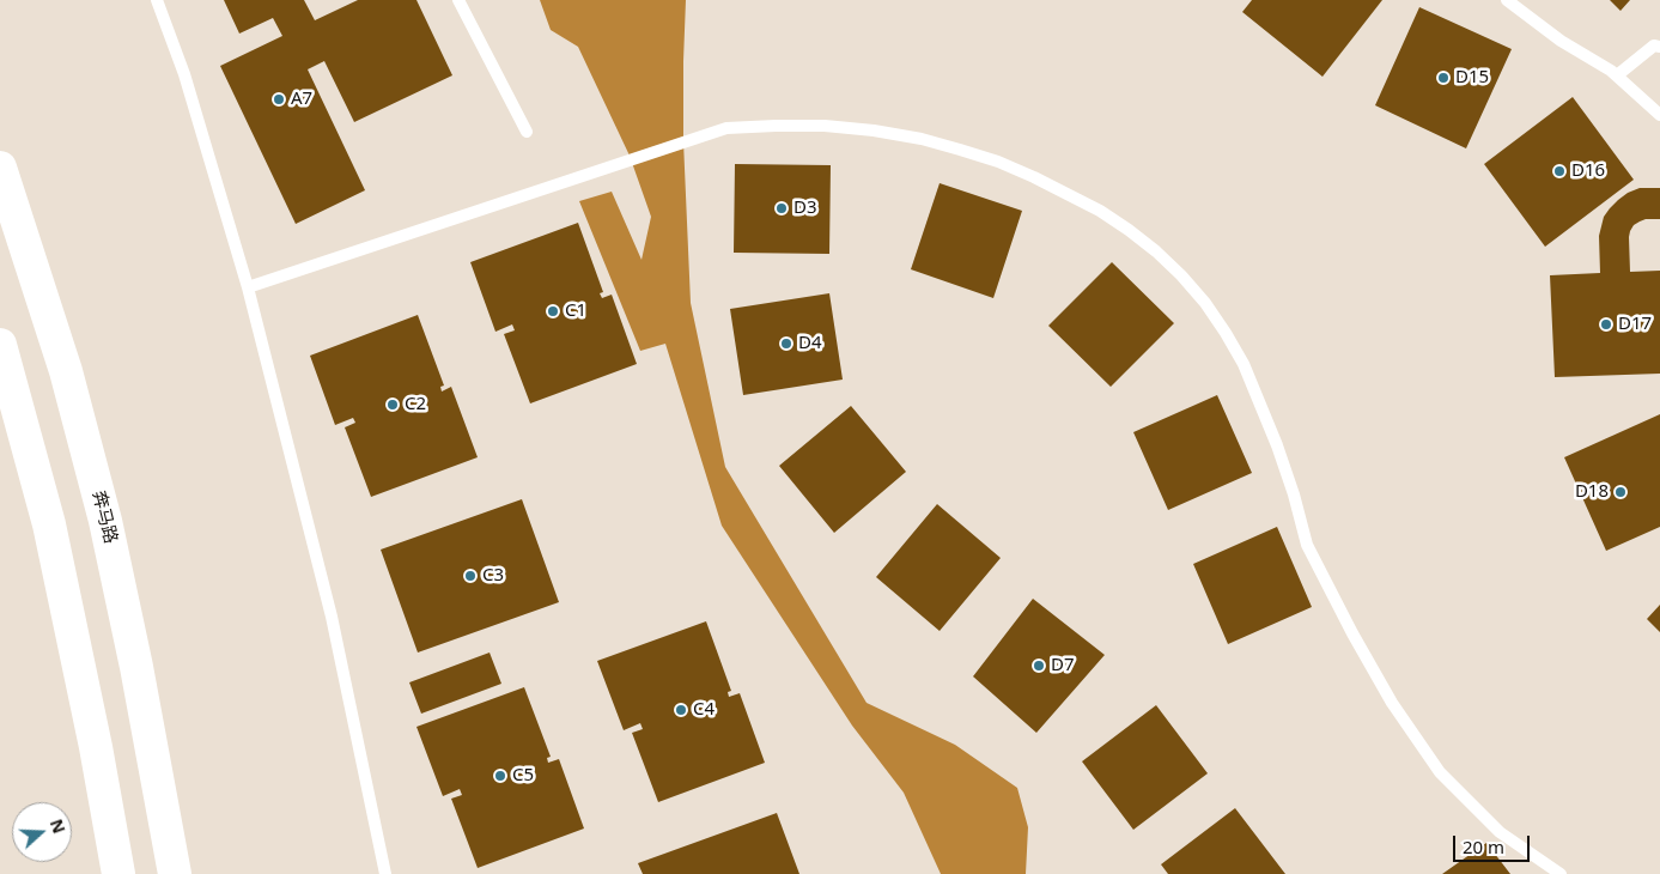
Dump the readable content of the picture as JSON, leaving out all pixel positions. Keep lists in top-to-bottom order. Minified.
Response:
{"streets":{"main road":["奔马路"]},"places":["D15","A7","D16","D3","C1","D17","D4","C2","D18","C3","D7","C4","C5"],"scale_bar":"20 m","north":"right"}
